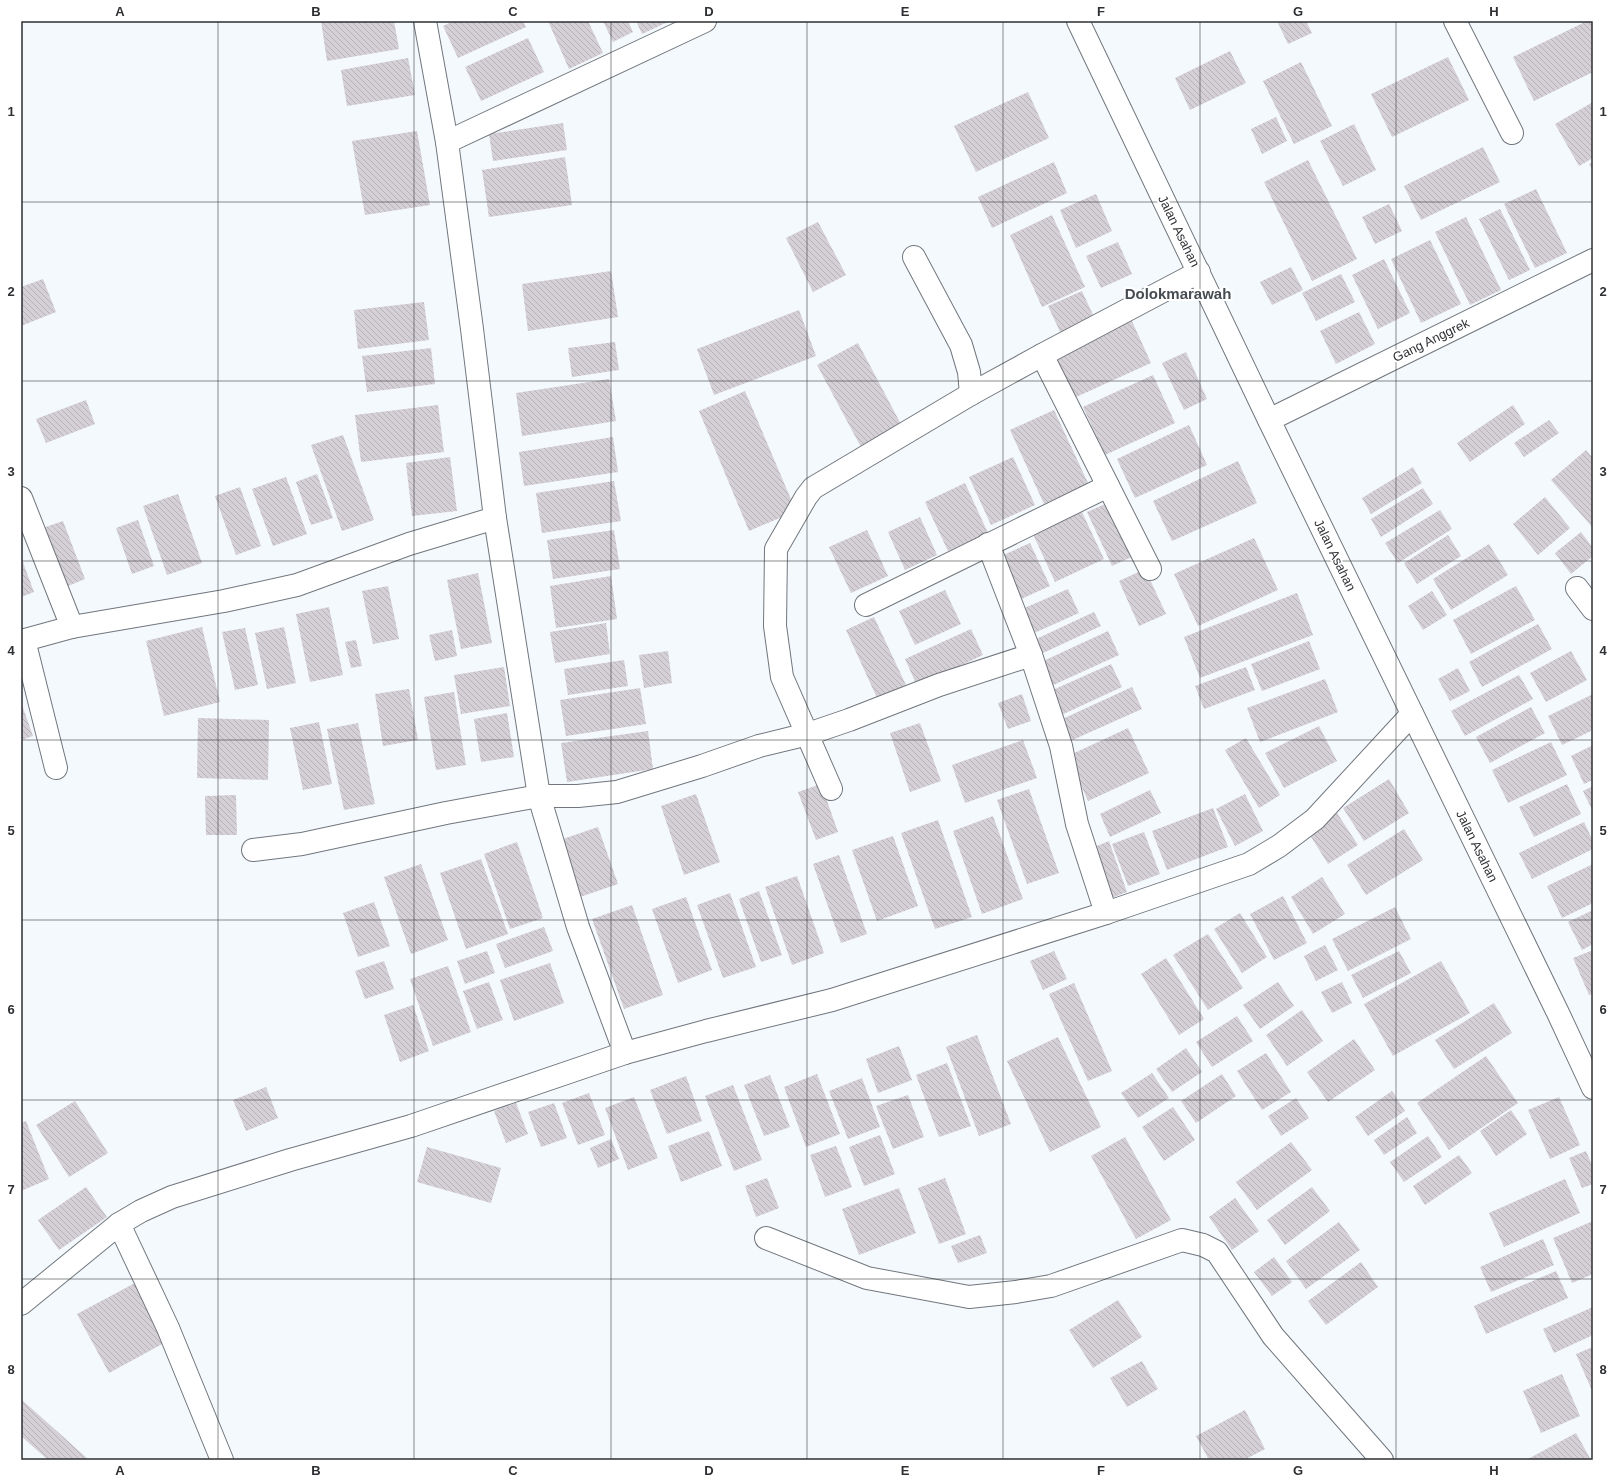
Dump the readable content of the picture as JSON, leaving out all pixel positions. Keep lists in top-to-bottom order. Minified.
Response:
{"streets":{"street":["Jalan Asahan","Gang Anggrek"]},"crossings":[["Jalan Asahan","Gang Anggrek"]],"districts":["Dolokmarawah"],"grid":{"columns":["A","B","C","D","E","F","G","H"],"rows":["1","2","3","4","5","6","7","8"]}}
